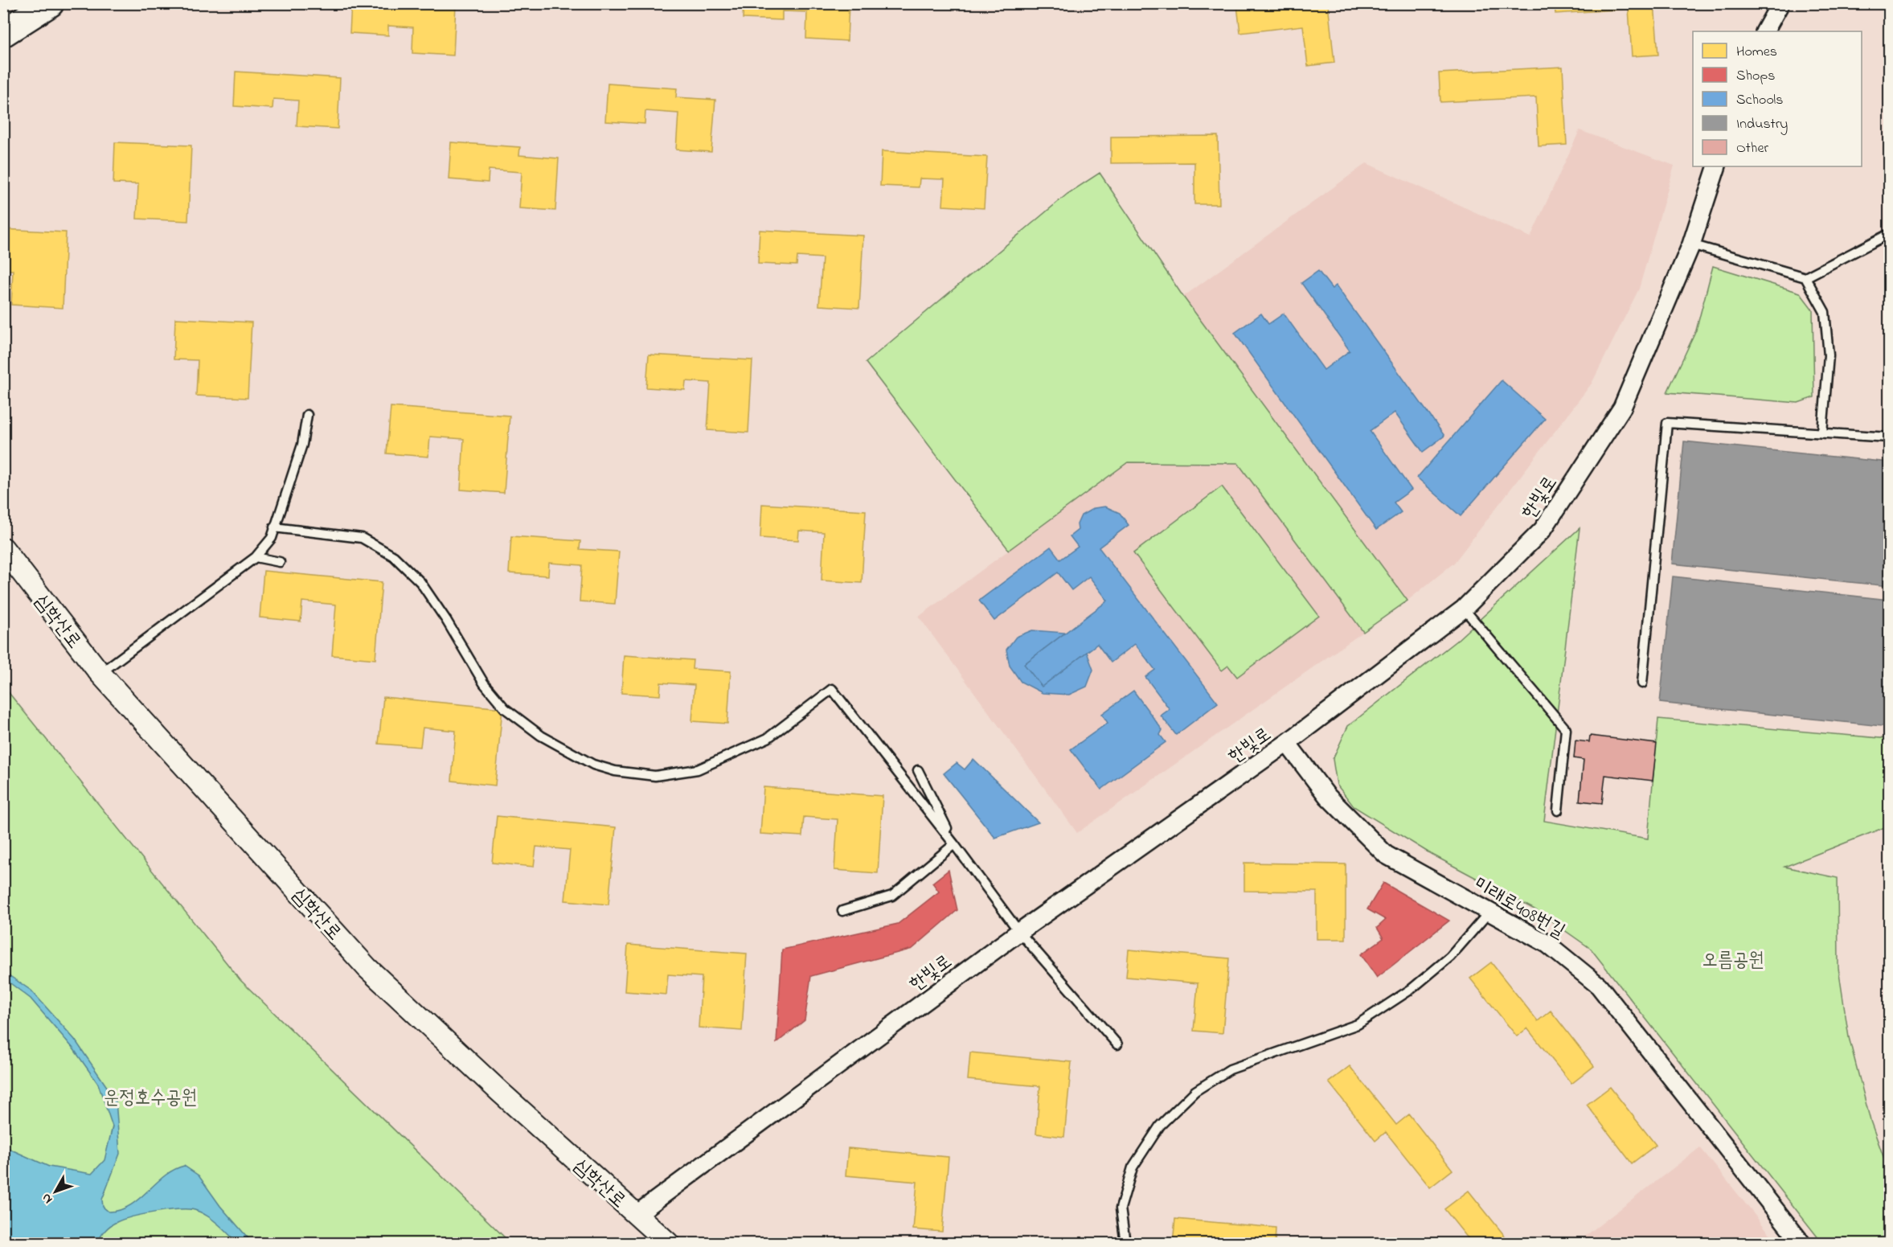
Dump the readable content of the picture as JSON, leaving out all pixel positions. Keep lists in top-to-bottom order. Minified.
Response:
{"streets":{"street":["한빛로","심학산로","미래로408번길"]},"crossings":[["한빛로","심학산로"],["한빛로","미래로408번길"]],"parks":["오름공원","운정호수공원"],"legend":["Homes","Shops","Schools","Industry","Other"],"north":"bottom left"}
